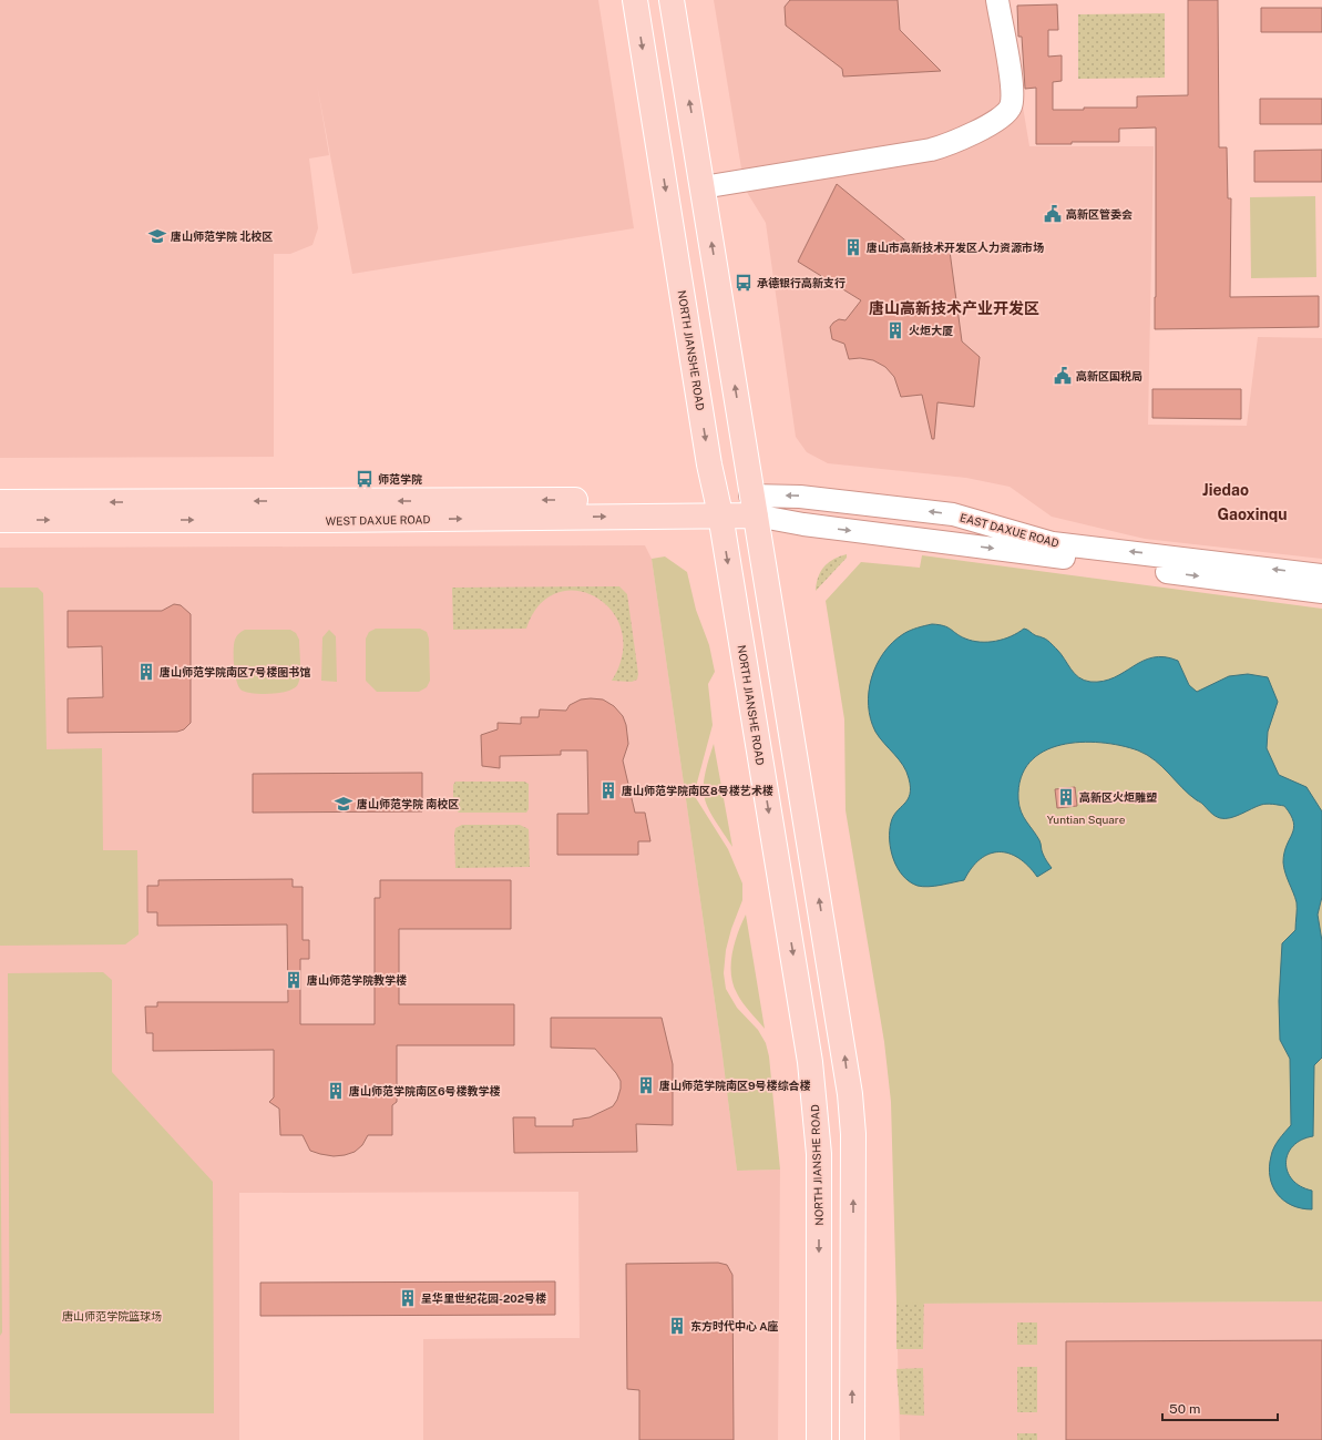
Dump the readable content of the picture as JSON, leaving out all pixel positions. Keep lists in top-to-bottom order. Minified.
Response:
{"streets":{"main road":["NORTH JIANSHE ROAD","WEST DAXUE ROAD"],"street":["EAST DAXUE ROAD"]},"crossings":[["NORTH JIANSHE ROAD","WEST DAXUE ROAD"],["WEST DAXUE ROAD","EAST DAXUE ROAD"]],"districts":["唐山高新技术产业开发区","Jiedao","Gaoxinqu"],"parks":["Yuntian Square","唐山师范学院篮球场"],"places":{"public building":["高新区管委会","高新区国税局"],"school or university":["唐山师范学院 北校区","唐山师范学院 南校区"],"building":["唐山市高新技术开发区人力资源市场","火炬大厦","唐山师范学院南区7号楼图书馆","唐山师范学院南区8号楼艺术楼","高新区火炬雕塑","唐山师范学院教学楼","唐山师范学院南区9号楼综合楼","唐山师范学院南区6号楼教学楼","呈华里世纪花园-202号楼","东方时代中心 A座"],"bus stop":["承德银行高新支行","师范学院"]},"scale_bar":"50 m"}
